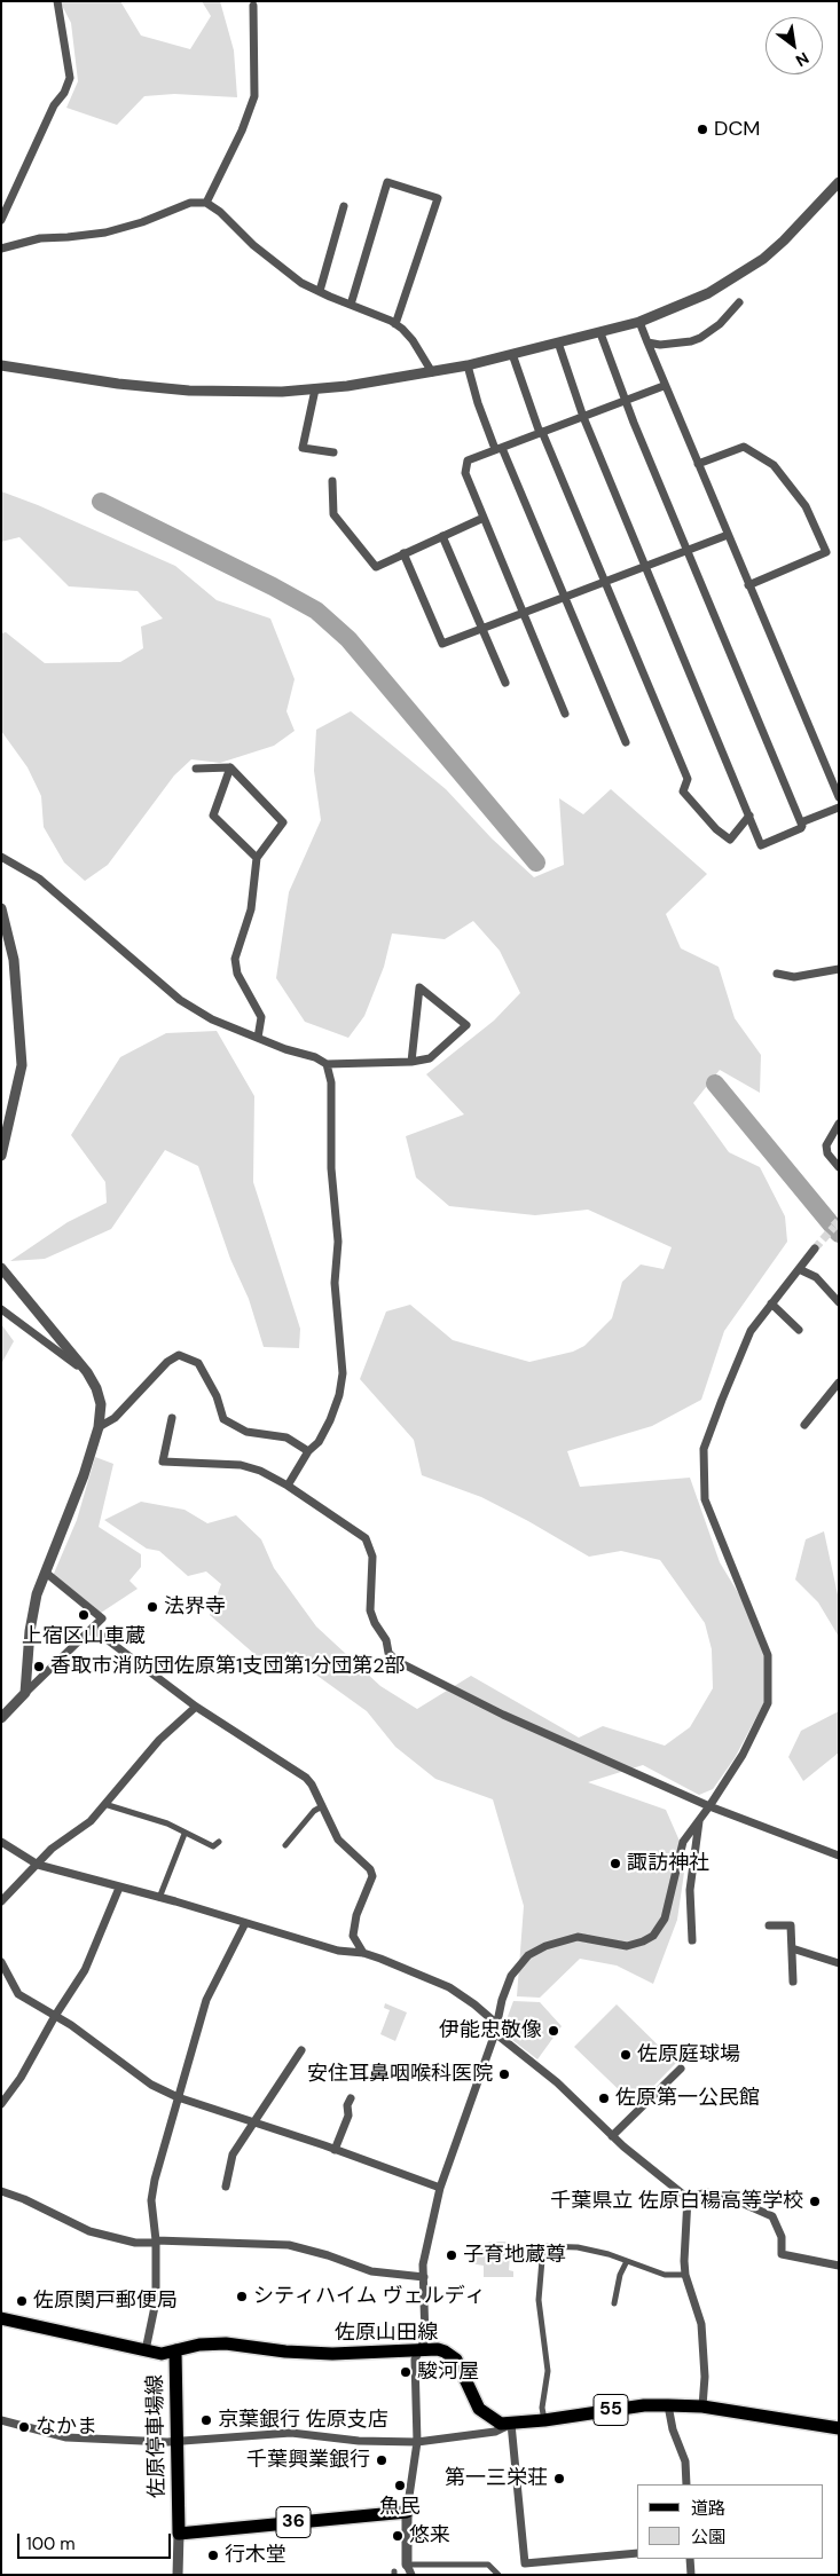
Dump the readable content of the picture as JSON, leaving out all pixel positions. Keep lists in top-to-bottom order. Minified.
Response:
{"streets":{"main road":["佐原山田線","55","佐原停車場線","36"]},"crossings":[["佐原山田線","佐原停車場線"],["佐原停車場線","36"]],"places":["DCM","法界寺","上宿区山車蔵","香取市消防団佐原第1支団第1分団第2部","諏訪神社","伊能忠敬像","佐原庭球場","安住耳鼻咽喉科医院","佐原第一公民館","千葉県立 佐原白楊高等学校","子育地蔵尊","シティハイム ヴェルディ","佐原関戸郵便局","駿河屋","京葉銀行 佐原支店","なかま","千葉興業銀行","第一三栄荘","魚民","悠来","行木堂"],"legend":["道路","公園"],"scale_bar":"100 m","north":"bottom right"}
